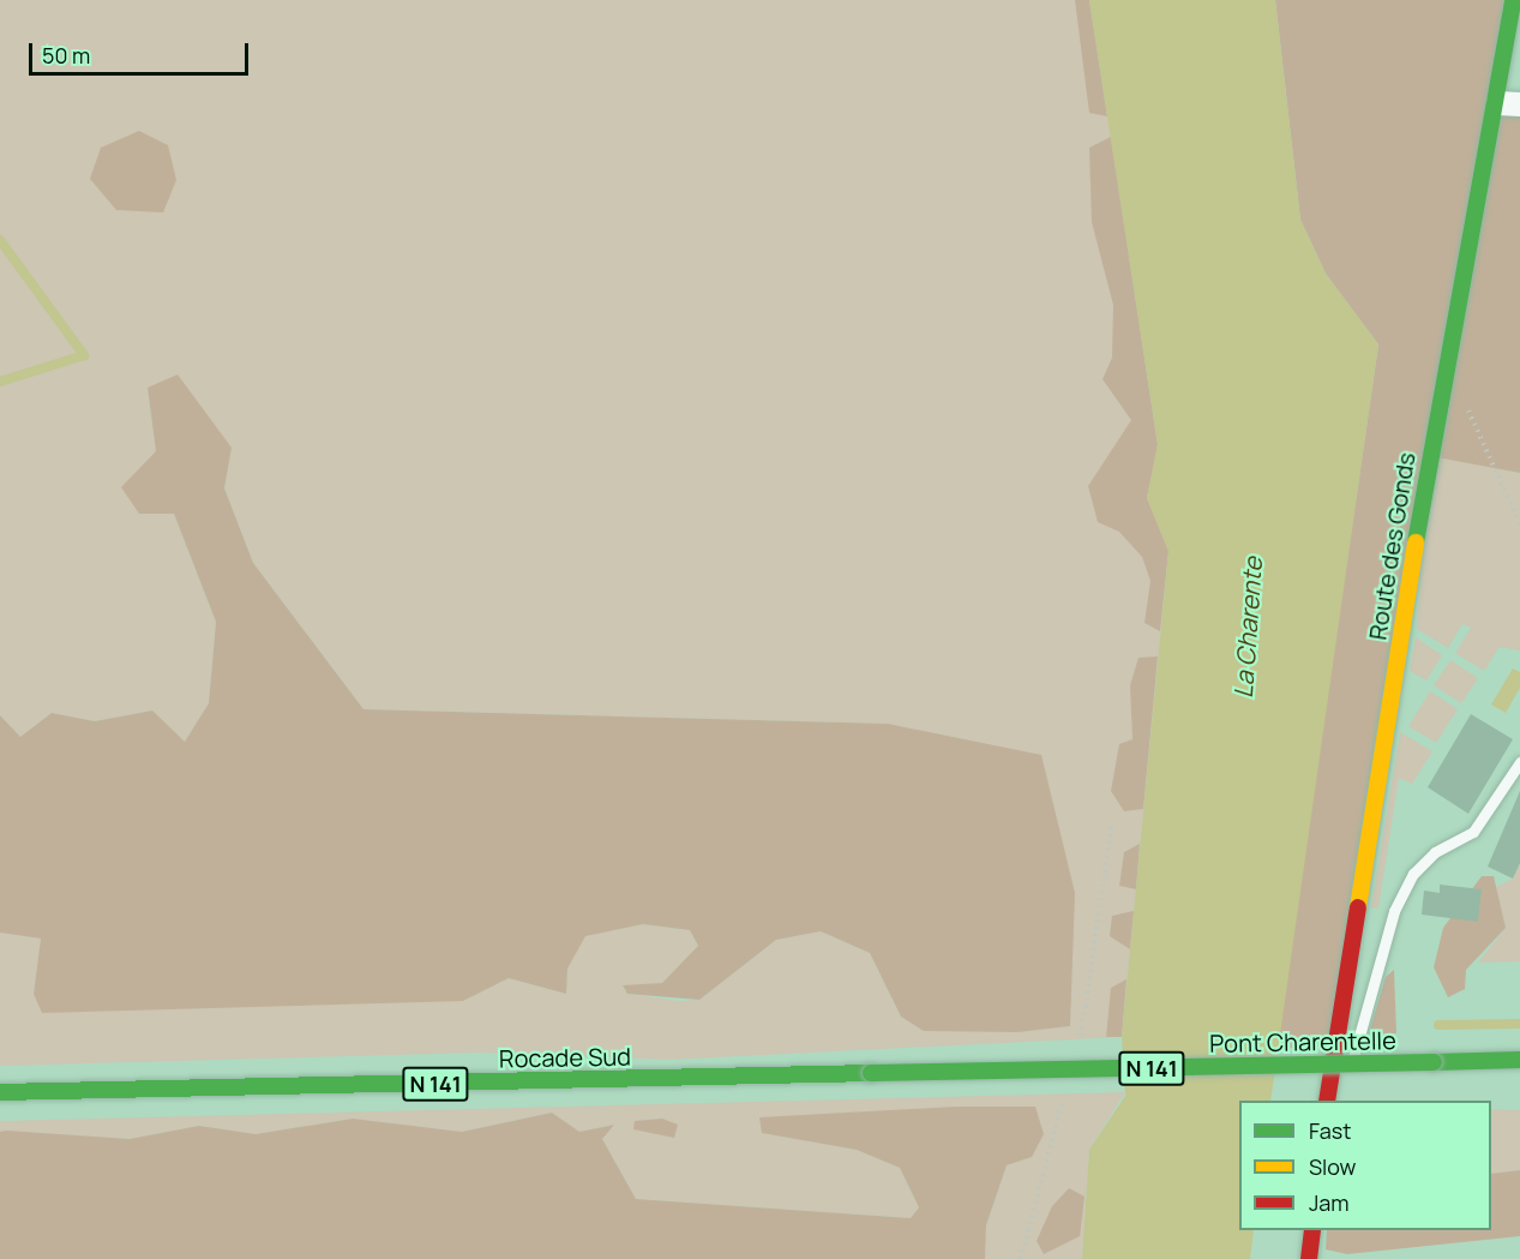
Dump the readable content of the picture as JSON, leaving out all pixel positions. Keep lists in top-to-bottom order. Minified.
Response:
{"streets":{"main road":["Route des Gonds","Pont Charentelle","Rocade Sud","N 141"]},"crossings":[["Pont Charentelle","Rocade Sud"]],"water":["La Charente"],"legend":["Fast","Slow","Jam"],"scale_bar":"50 m"}
